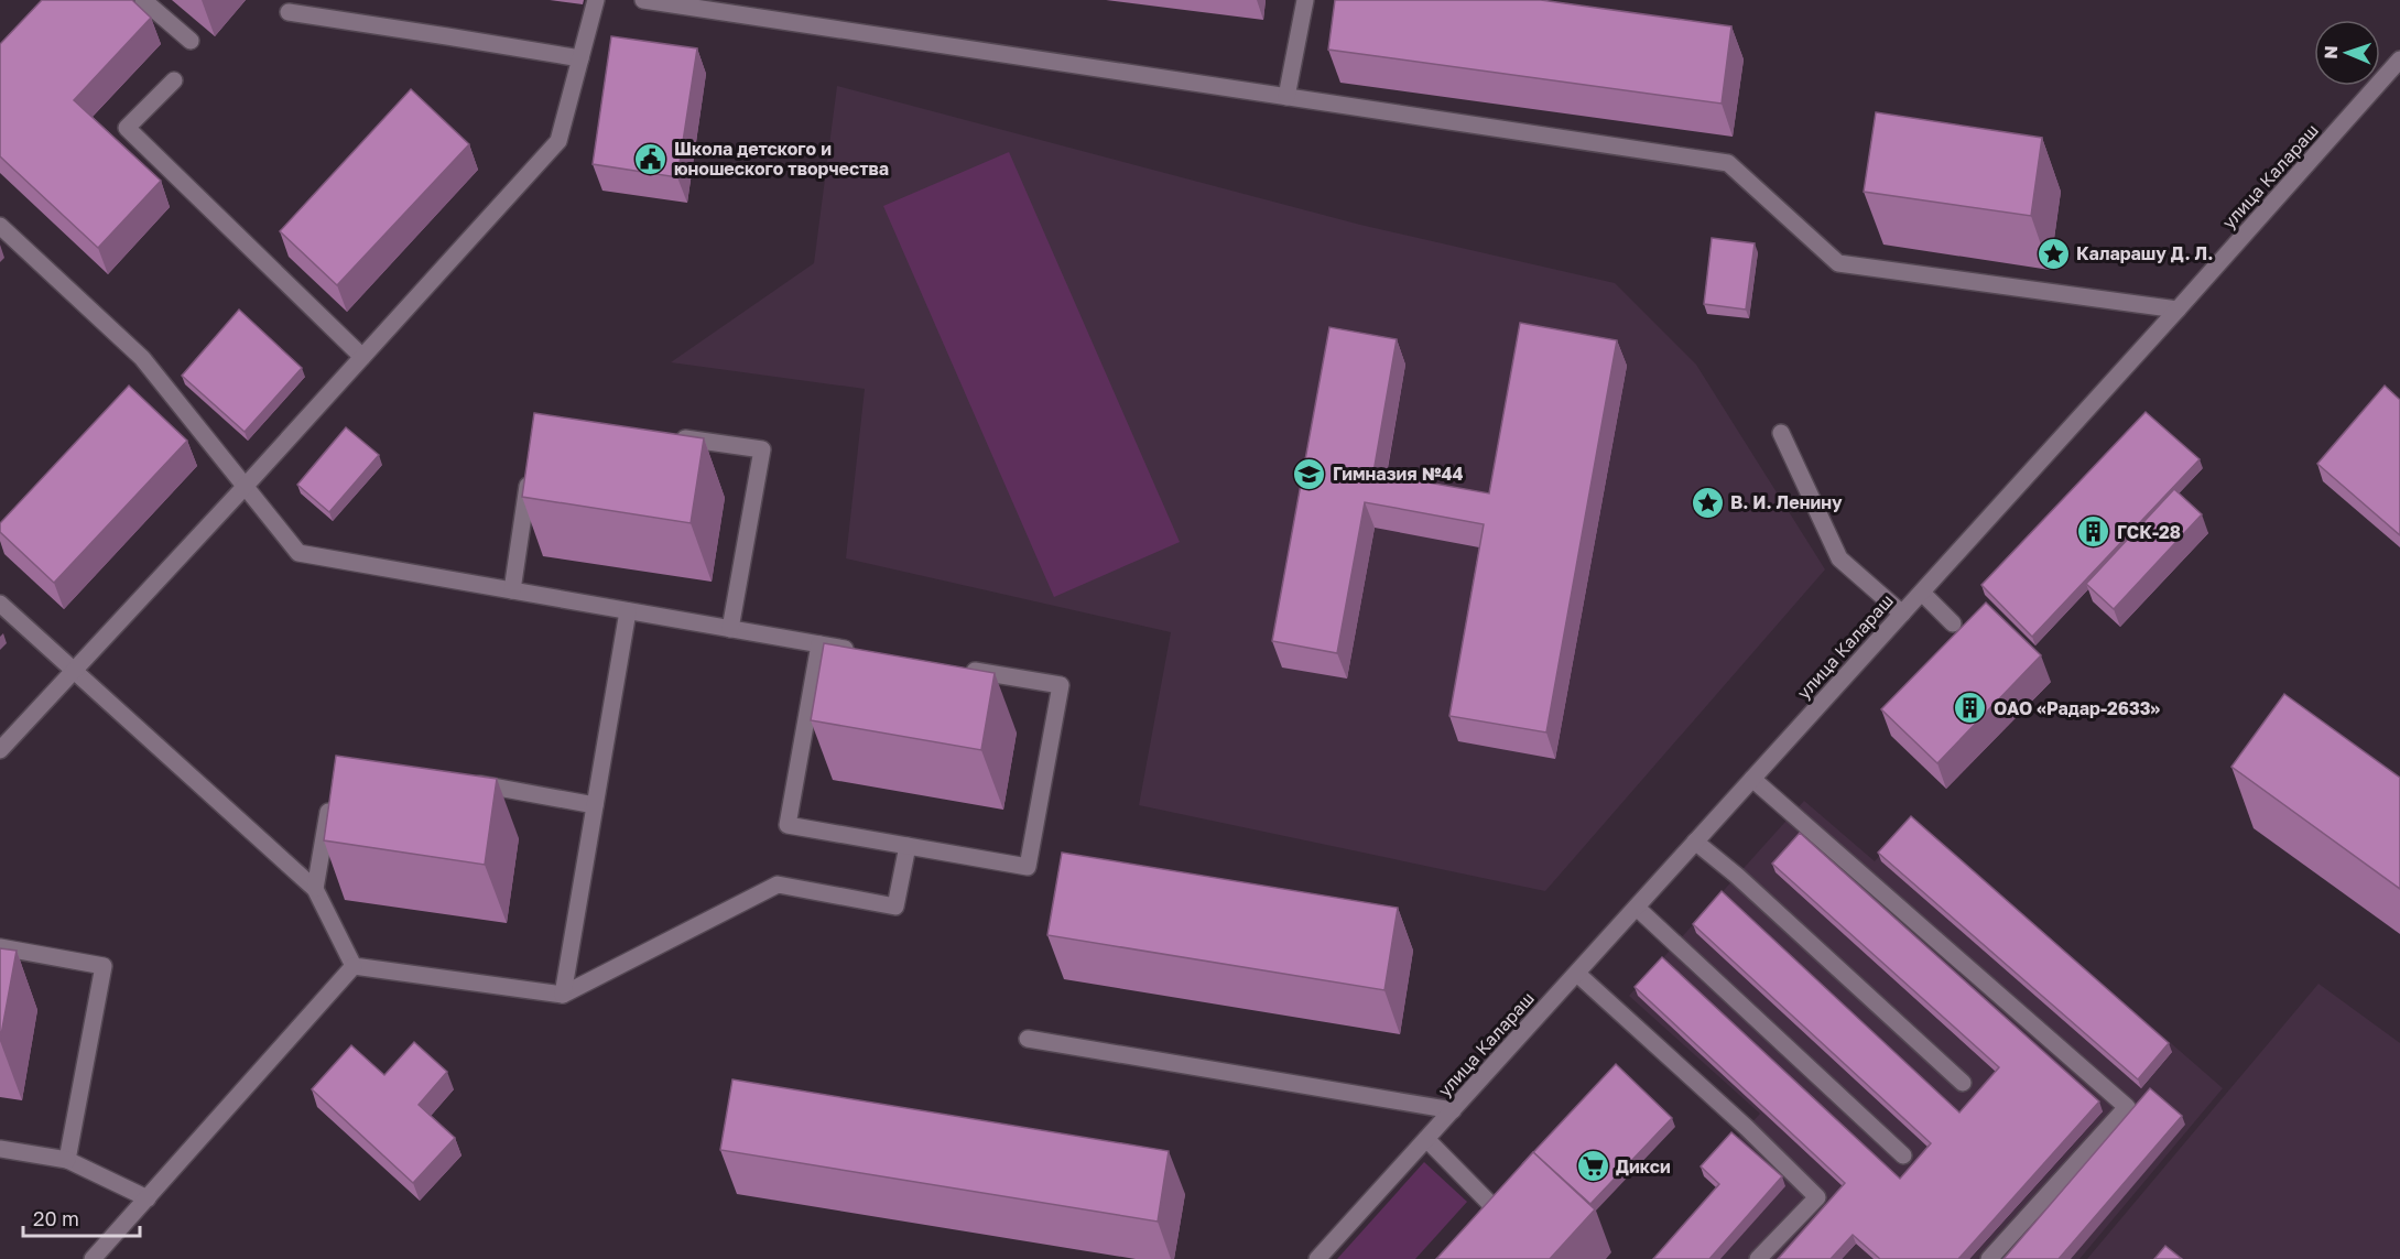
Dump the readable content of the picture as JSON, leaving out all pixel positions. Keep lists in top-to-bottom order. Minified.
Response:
{"streets":{"street":["улица Калараш"]},"places":{"public building":["Школа детского и юношеского творчества"],"place":["Каларашу Д. Л.","В. И. Ленину"],"school or university":["Гимназия №44"],"building":["ГСК-28","ОАО «Радар-2633»"],"supermarket":["Дикси"]},"scale_bar":"20 m","north":"left"}
